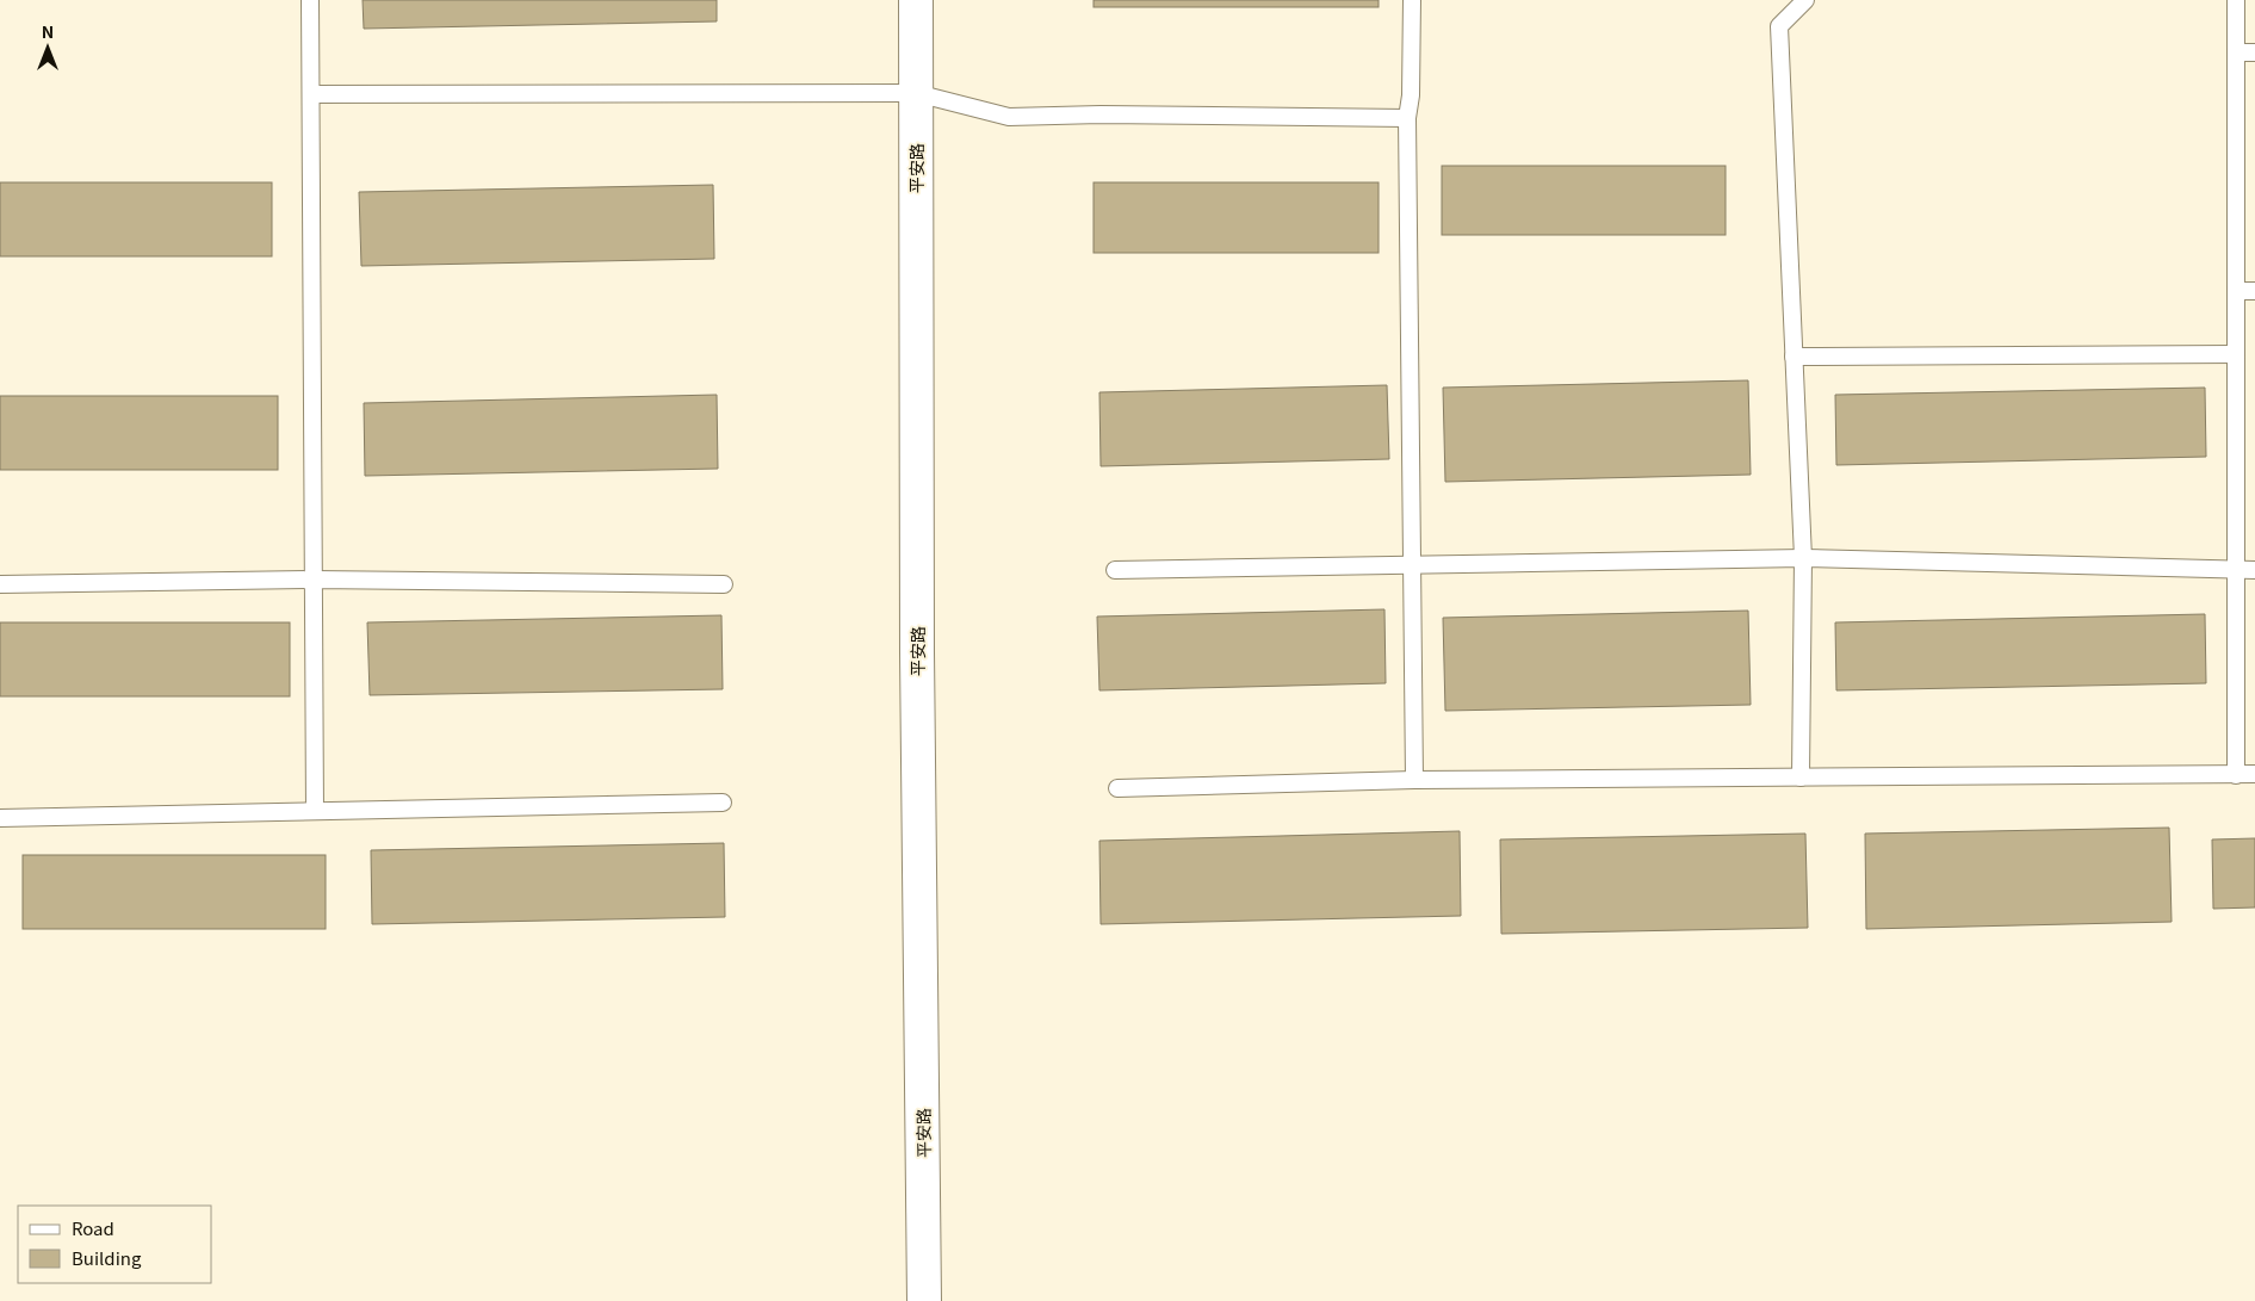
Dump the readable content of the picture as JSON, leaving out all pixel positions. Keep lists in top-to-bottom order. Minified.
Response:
{"streets":{"street":["平安路"]},"legend":["Road","Building"],"north":"top"}
